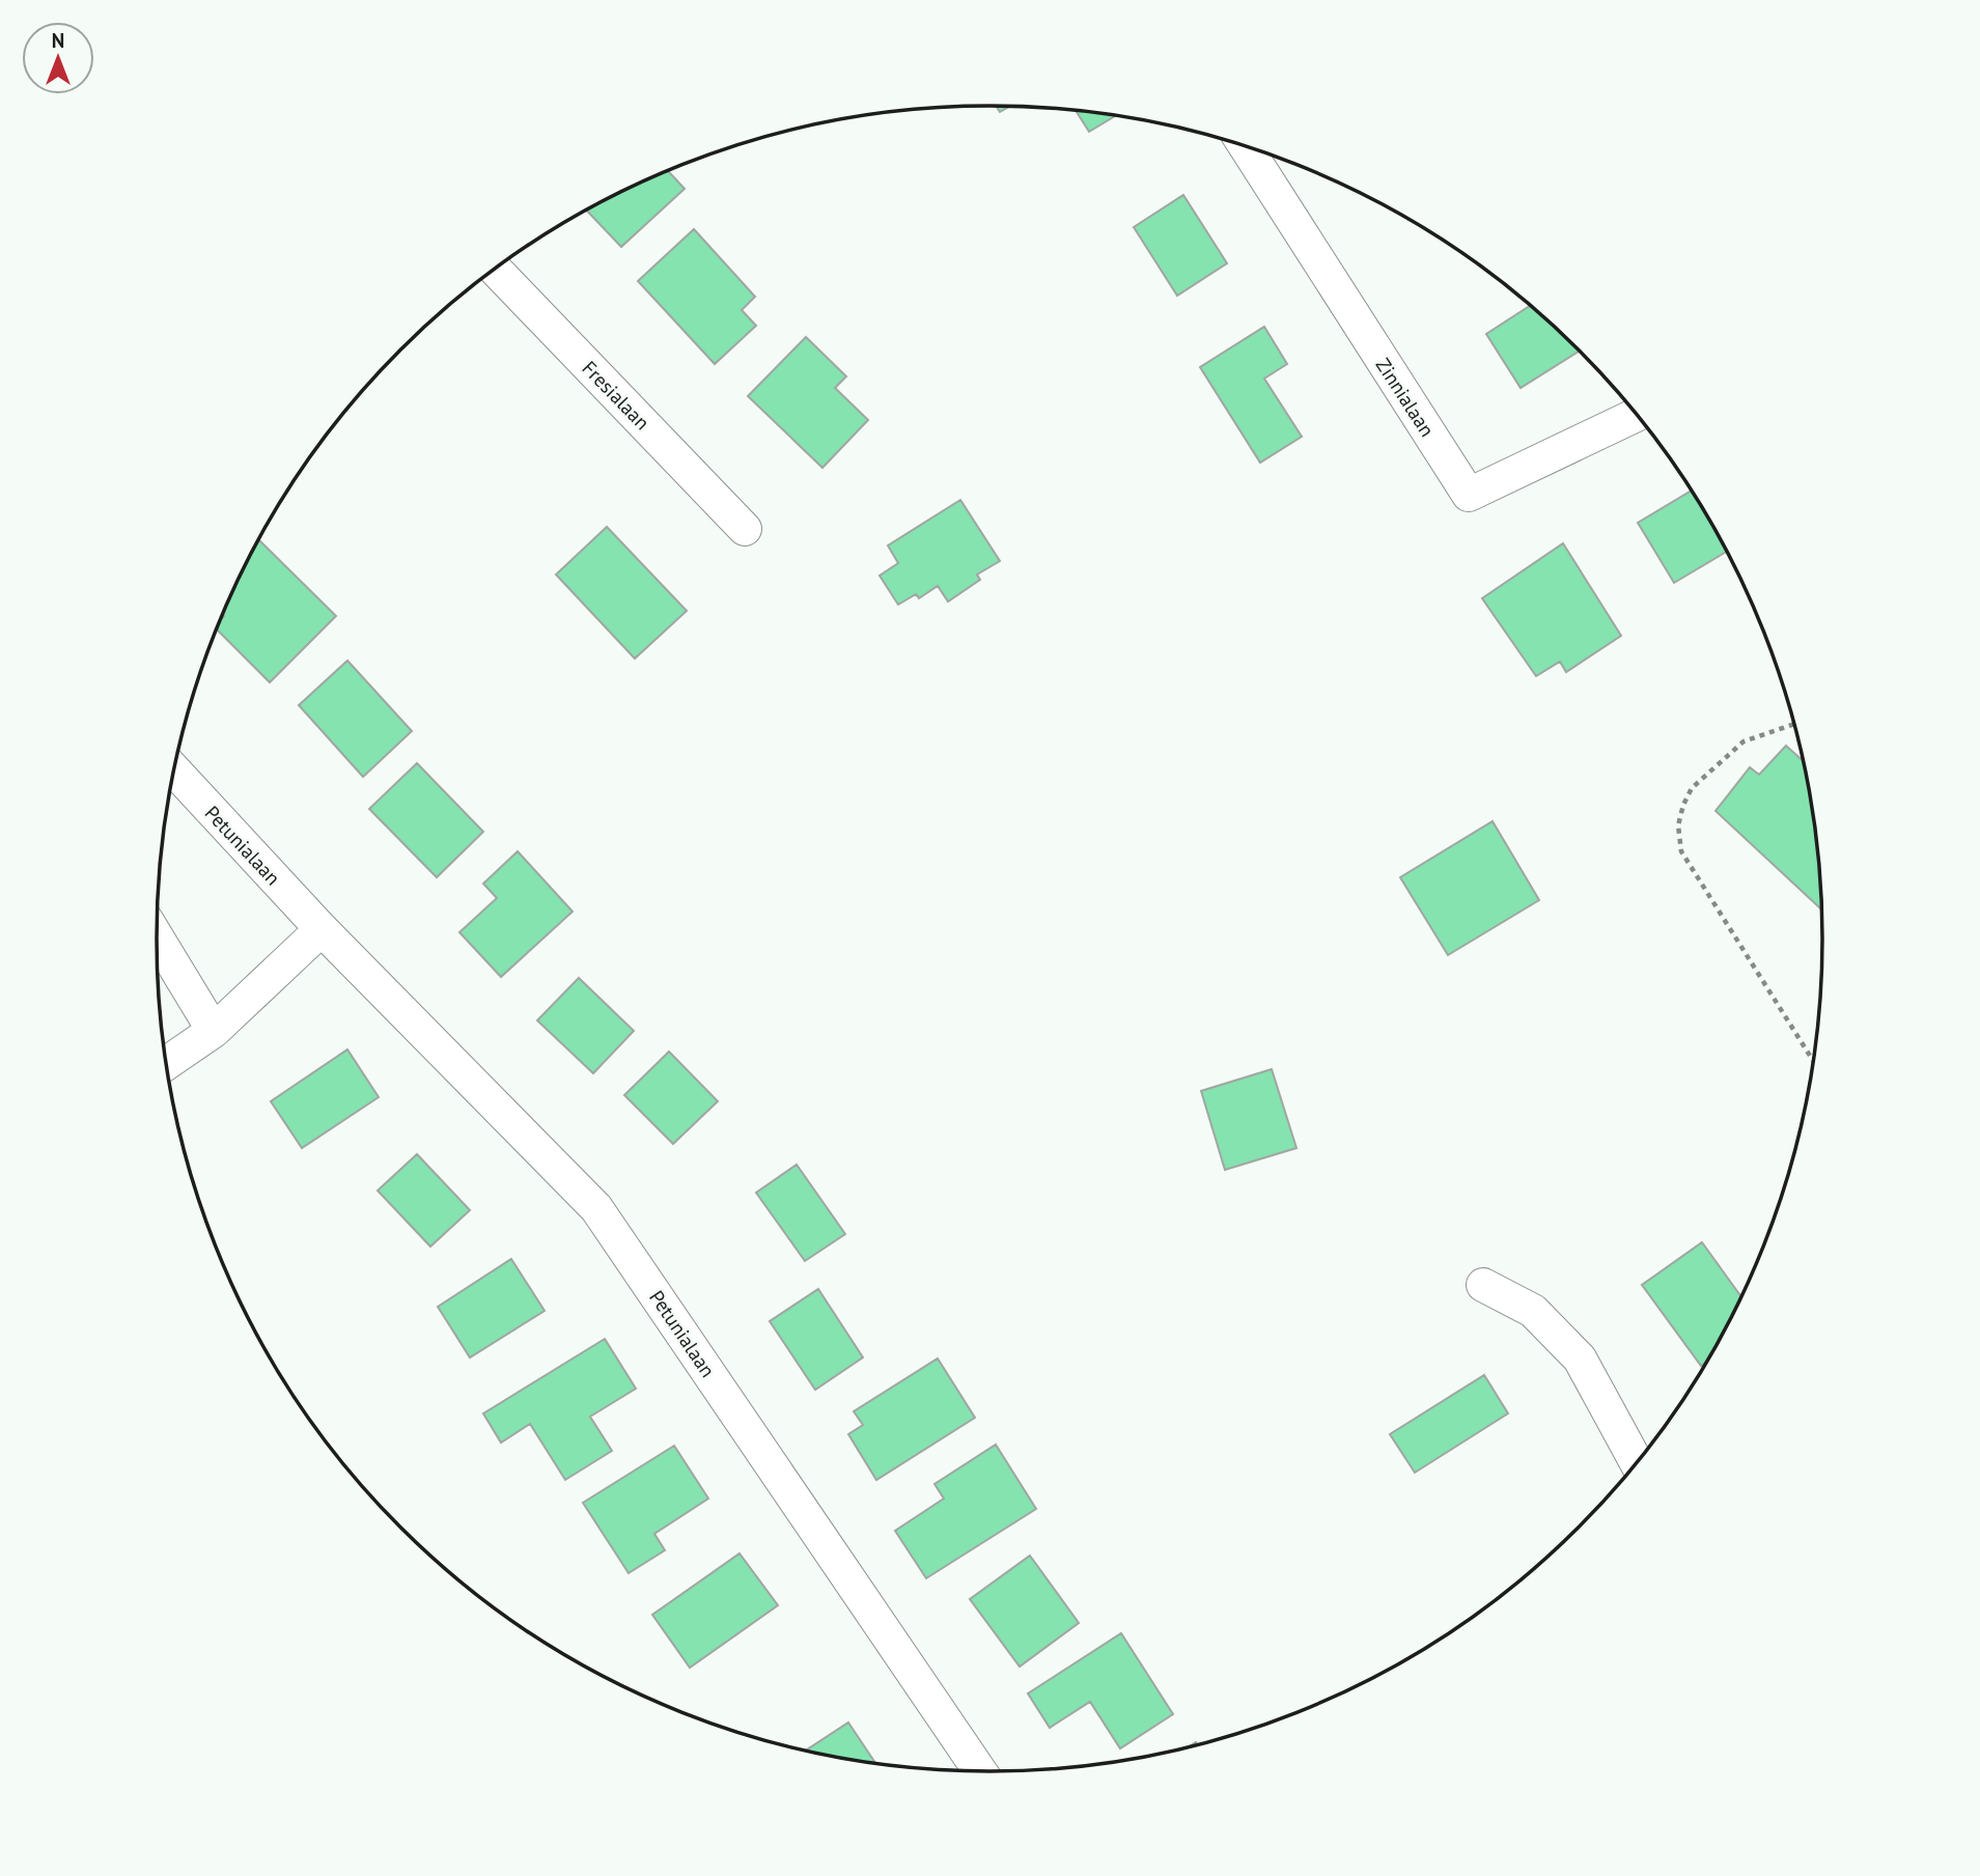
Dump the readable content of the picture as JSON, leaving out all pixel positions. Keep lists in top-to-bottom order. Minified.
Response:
{"streets":{"street":["Fresialaan","Zinnialaan","Petunialaan"]},"north":"top"}
